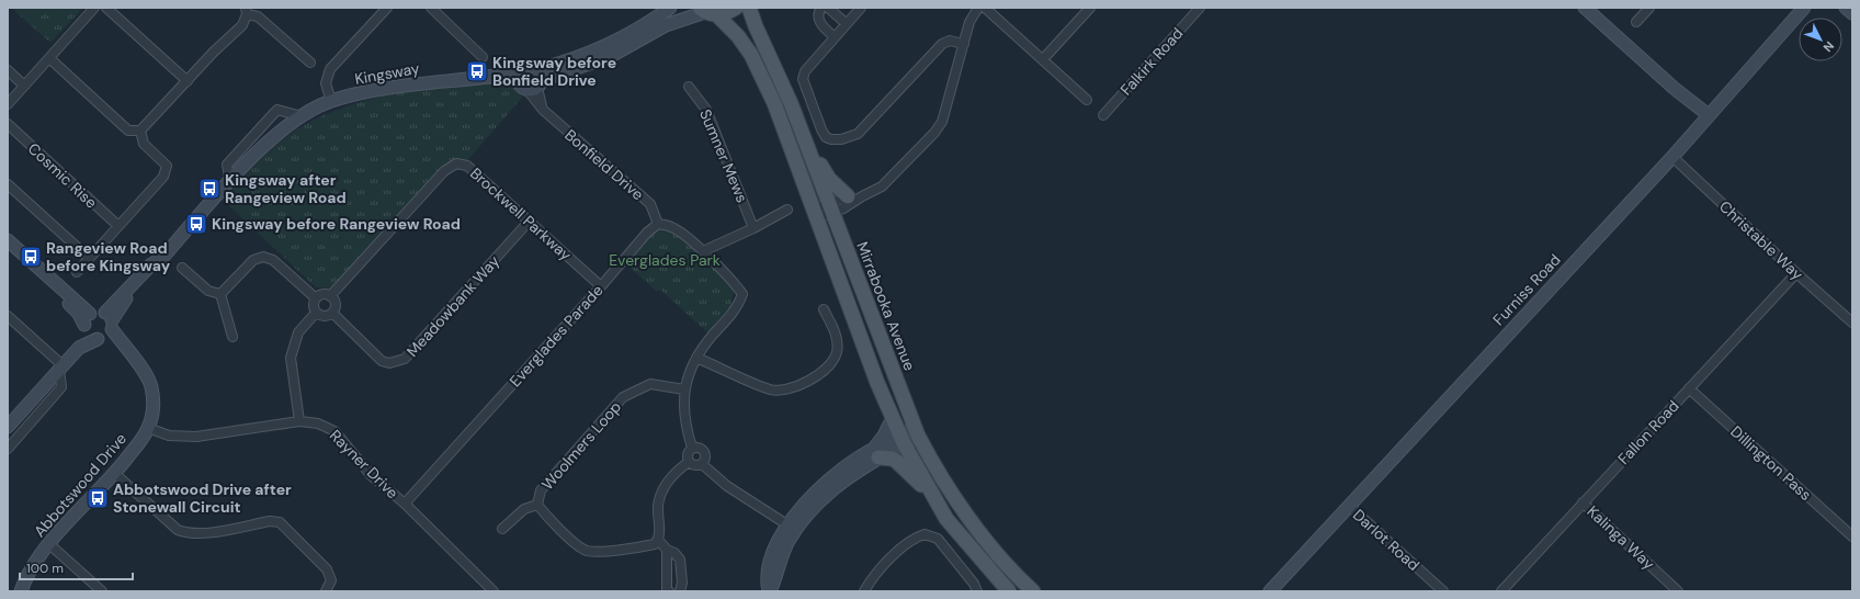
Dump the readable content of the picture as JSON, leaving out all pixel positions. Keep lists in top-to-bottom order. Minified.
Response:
{"streets":{"main road":["Mirrabooka Avenue"],"street":["Falkirk Road","Kingsway","Sumner Mews","Bonfield Drive","Cosmic Rise","Brockwell Parkway","Christable Way","Furniss Road","Meadowbank Way","Everglades Parade","Fallon Road","Woolmers Loop","Dillington Pass","Rayner Drive","Abbotswood Drive","Kalinga Way","Darlot Road"]},"crossings":[["Kingsway","Bonfield Drive"],["Kingsway","Abbotswood Drive"],["Bonfield Drive","Everglades Parade"],["Brockwell Parkway","Meadowbank Way"],["Brockwell Parkway","Everglades Parade"],["Christable Way","Furniss Road"],["Christable Way","Fallon Road"],["Furniss Road","Darlot Road"],["Everglades Parade","Rayner Drive"],["Fallon Road","Dillington Pass"],["Fallon Road","Kalinga Way"],["Rayner Drive","Abbotswood Drive"]],"parks":["Everglades Park"],"places":{"bus stop":["Kingsway before Bonfield Drive","Kingsway after Rangeview Road","Kingsway before Rangeview Road","Rangeview Road before Kingsway","Abbotswood Drive after Stonewall Circuit"]},"scale_bar":"100 m","north":"bottom right"}
